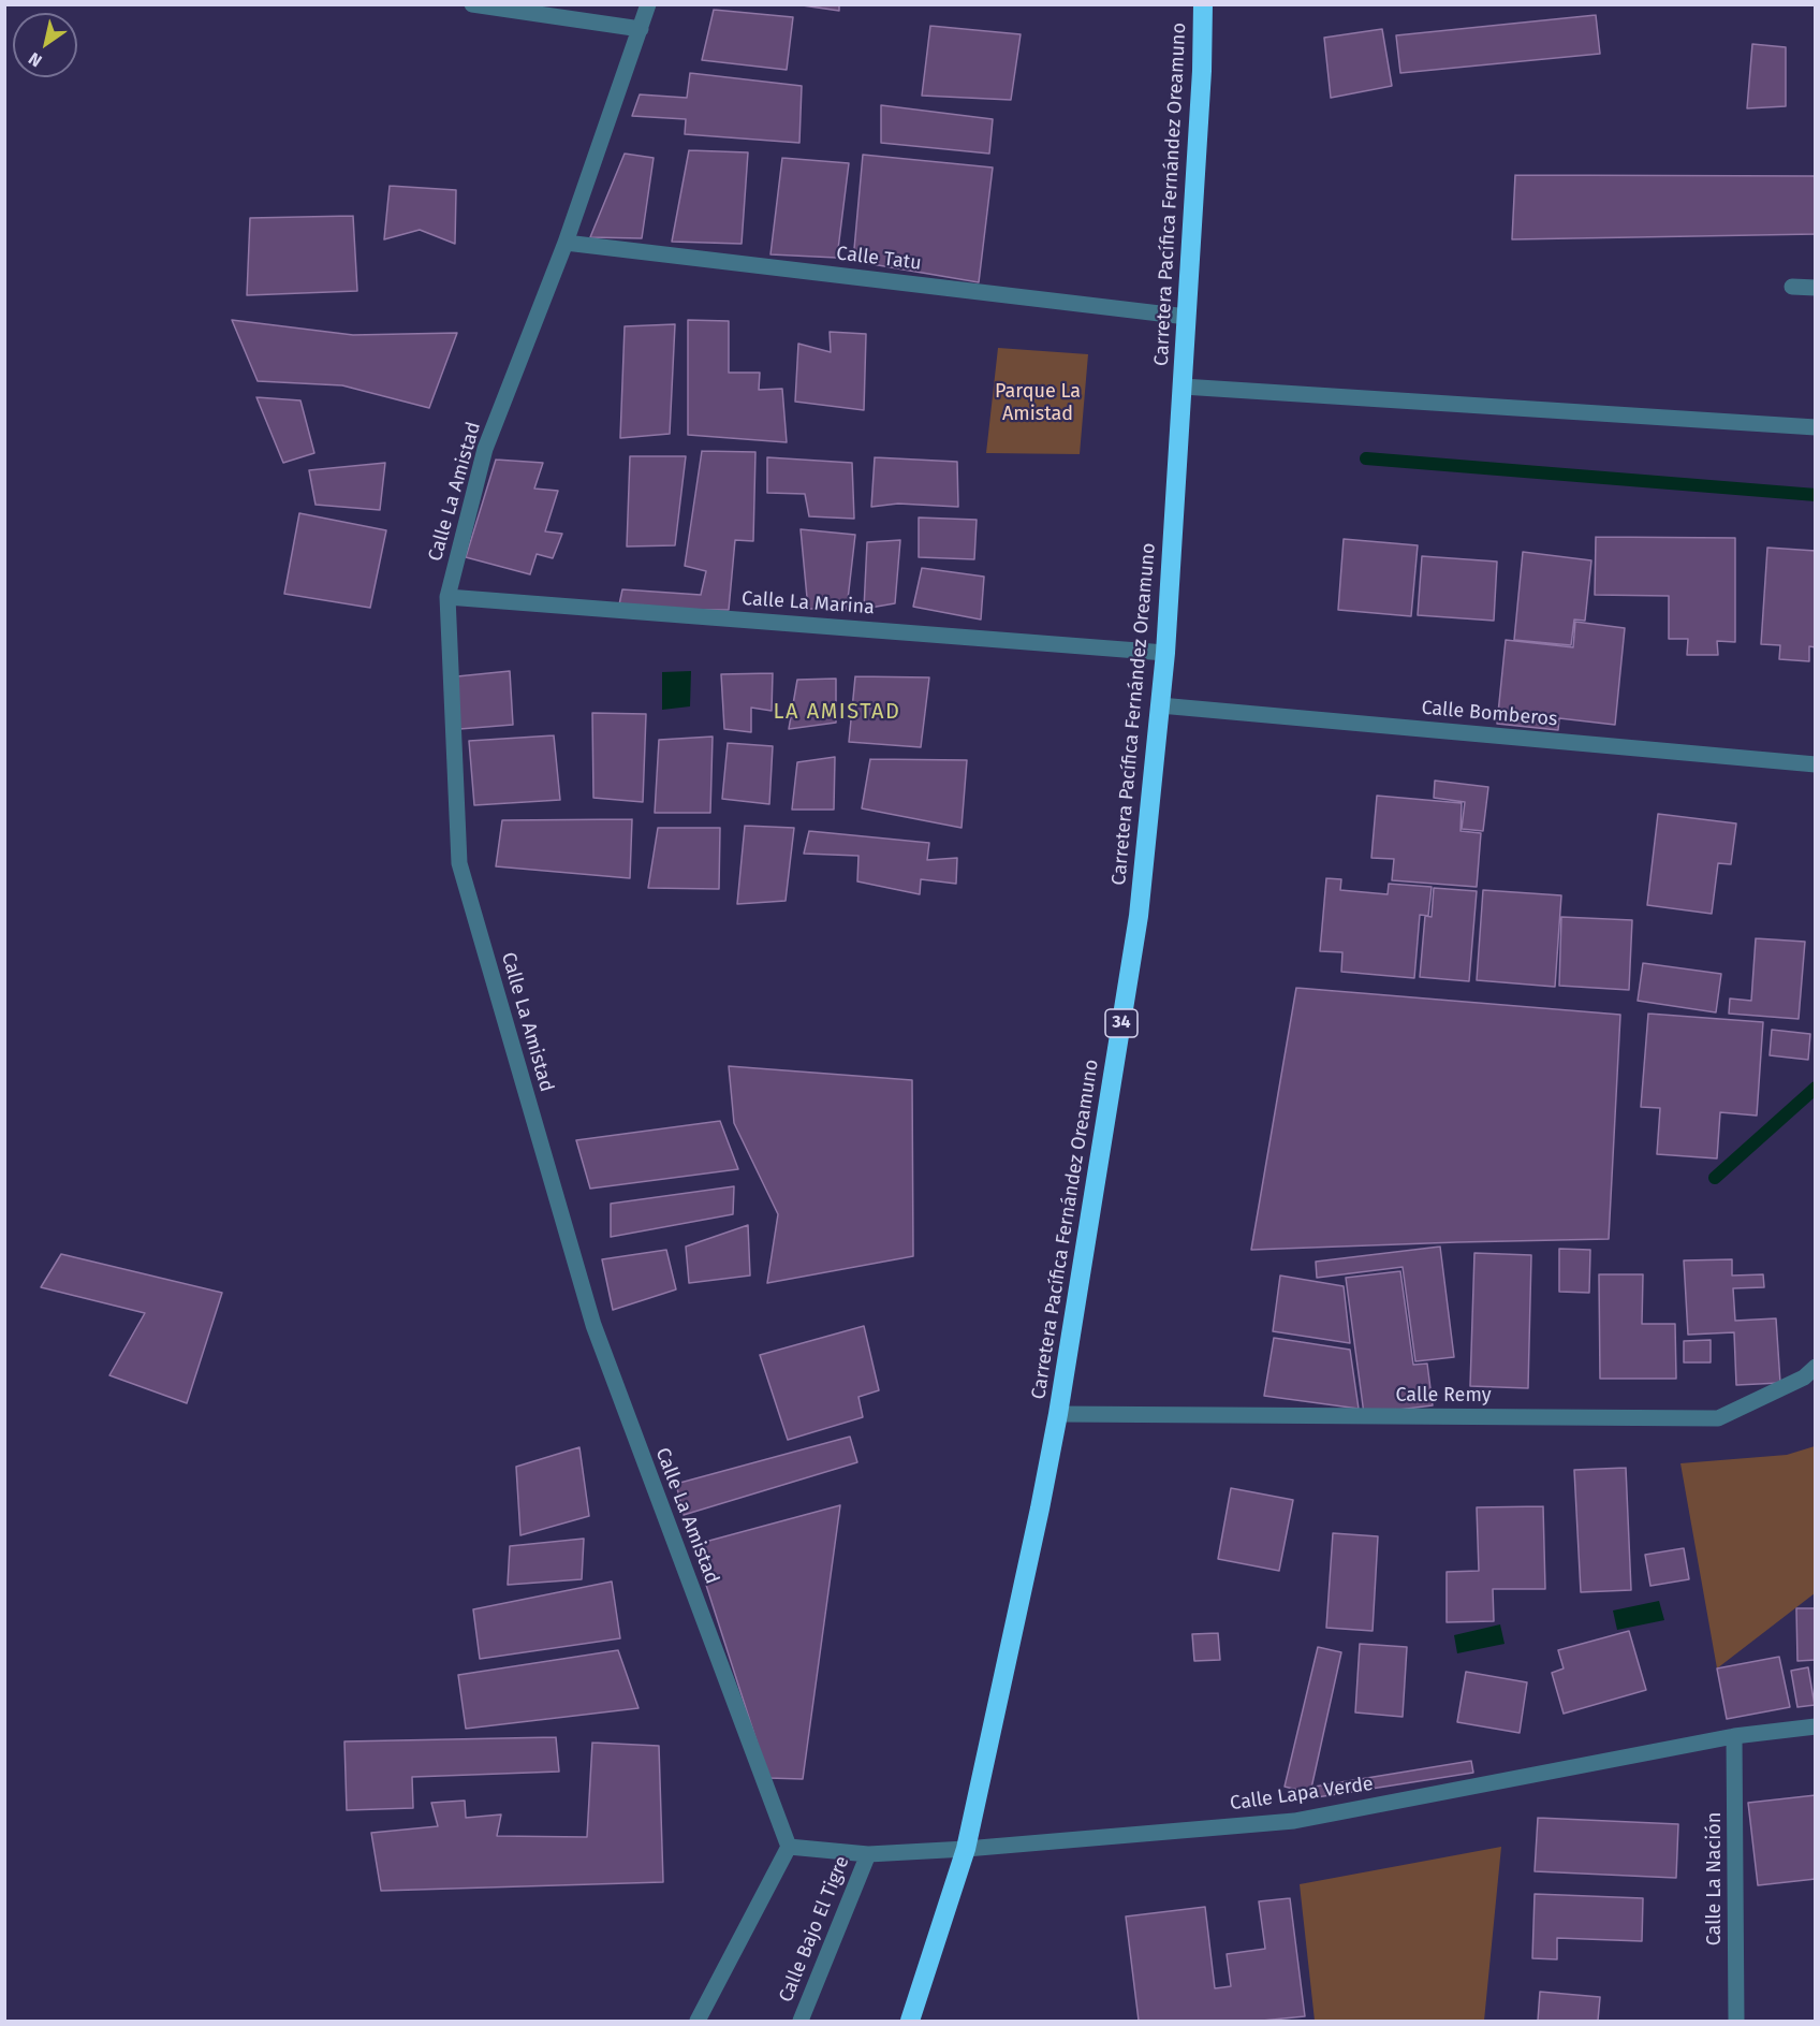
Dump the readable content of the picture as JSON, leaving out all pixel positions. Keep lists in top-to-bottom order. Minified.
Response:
{"streets":{"highway":["Carretera Pacífica Fernández Oreamuno","34"],"street":["Calle Tatu","Calle La Amistad","Calle La Marina","Calle Bomberos","Calle Remy","Calle Lapa Verde","Calle La Nación","Calle Bajo El Tigre"]},"crossings":[["Carretera Pacífica Fernández Oreamuno","Calle Tatu"],["Carretera Pacífica Fernández Oreamuno","Calle La Marina"],["Carretera Pacífica Fernández Oreamuno","Calle Bomberos"],["Carretera Pacífica Fernández Oreamuno","Calle Remy"],["Carretera Pacífica Fernández Oreamuno","Calle Lapa Verde"],["Calle Tatu","Calle La Amistad"],["Calle La Amistad","Calle La Marina"],["Calle La Amistad","Calle Lapa Verde"],["Calle Lapa Verde","Calle La Nación"],["Calle Lapa Verde","Calle Bajo El Tigre"]],"districts":["LA AMISTAD"],"parks":["Parque La Amistad"],"north":"bottom left"}
